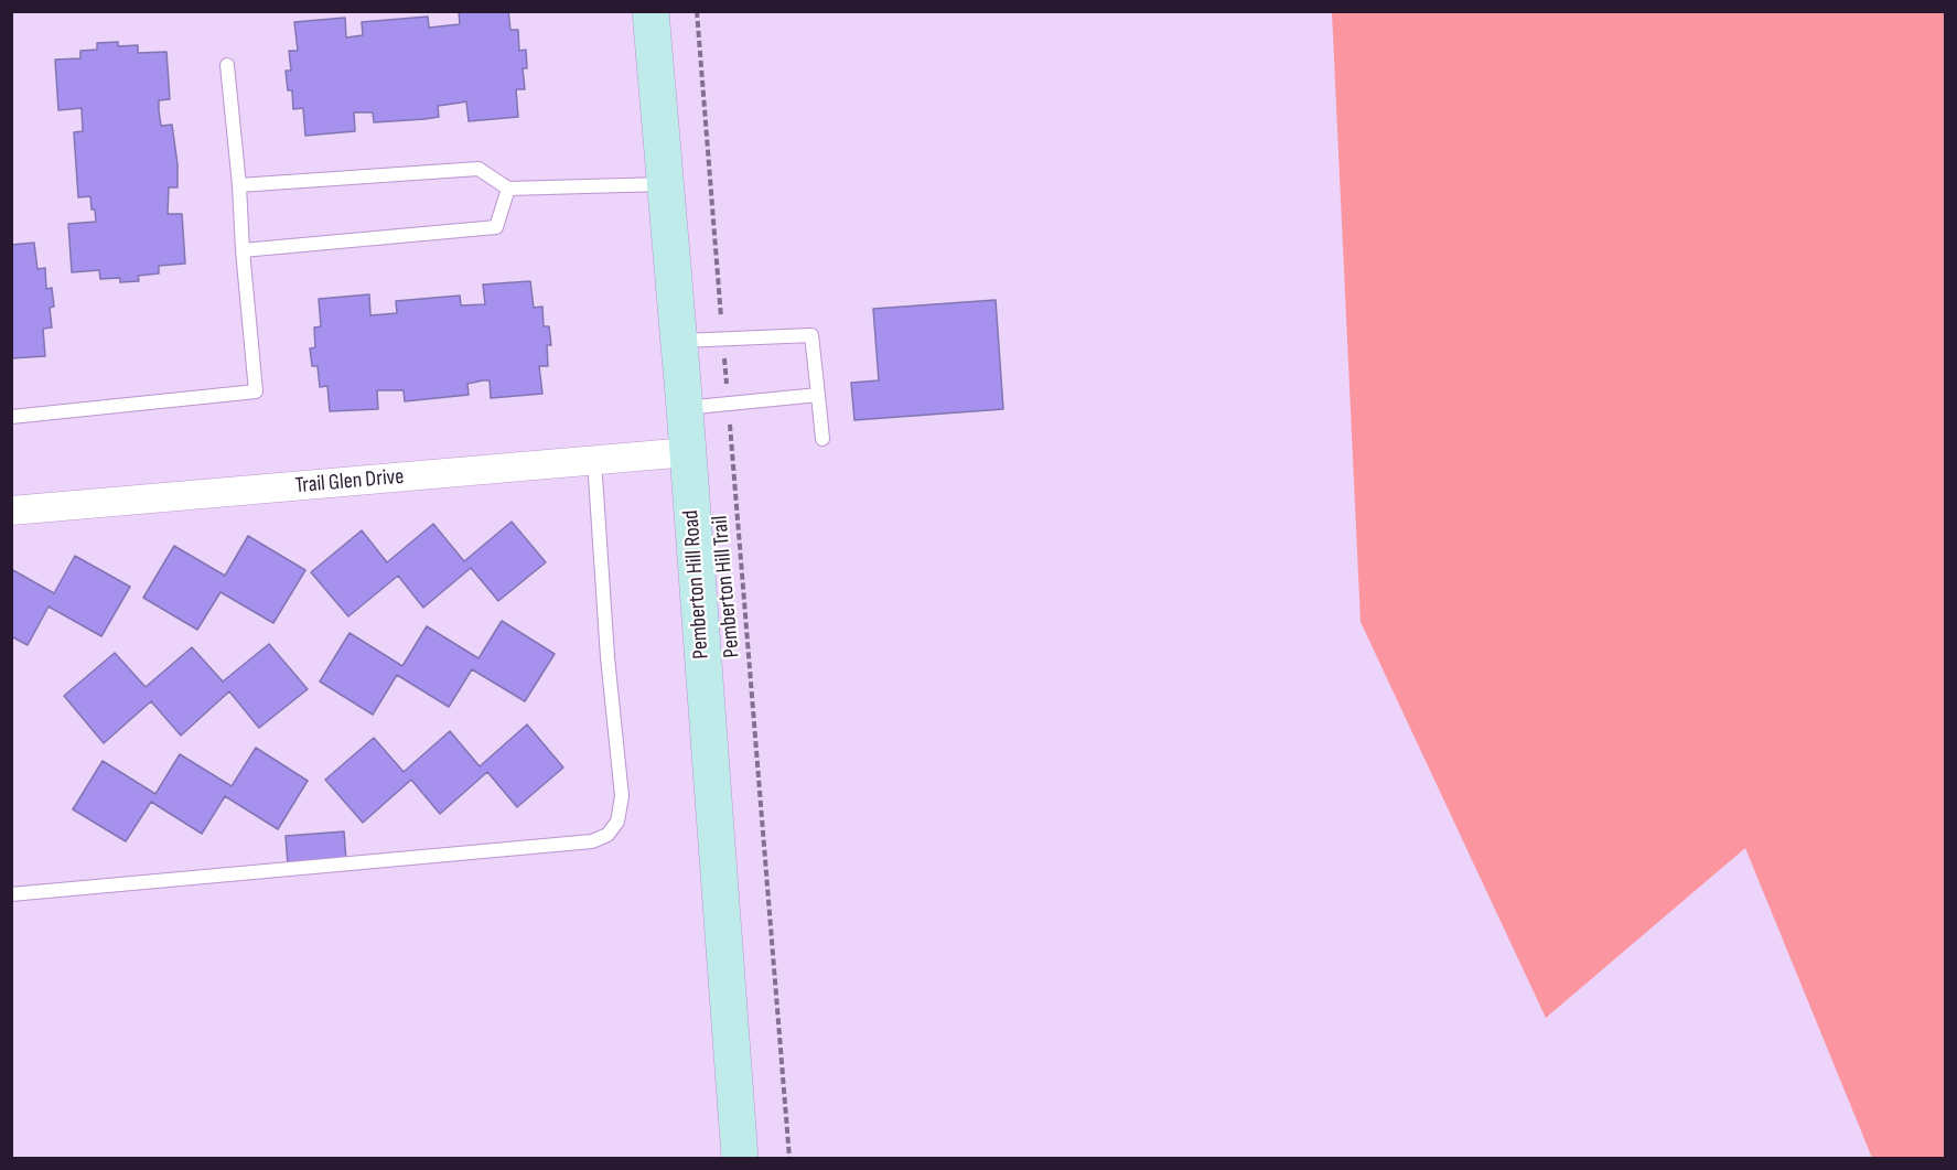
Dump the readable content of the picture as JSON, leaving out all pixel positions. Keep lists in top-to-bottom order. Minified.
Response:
{"streets":{"street":["Trail Glen Drive","Pemberton Hill Road"],"path":["Pemberton Hill Trail"]},"crossings":[["Trail Glen Drive","Pemberton Hill Road"]]}
